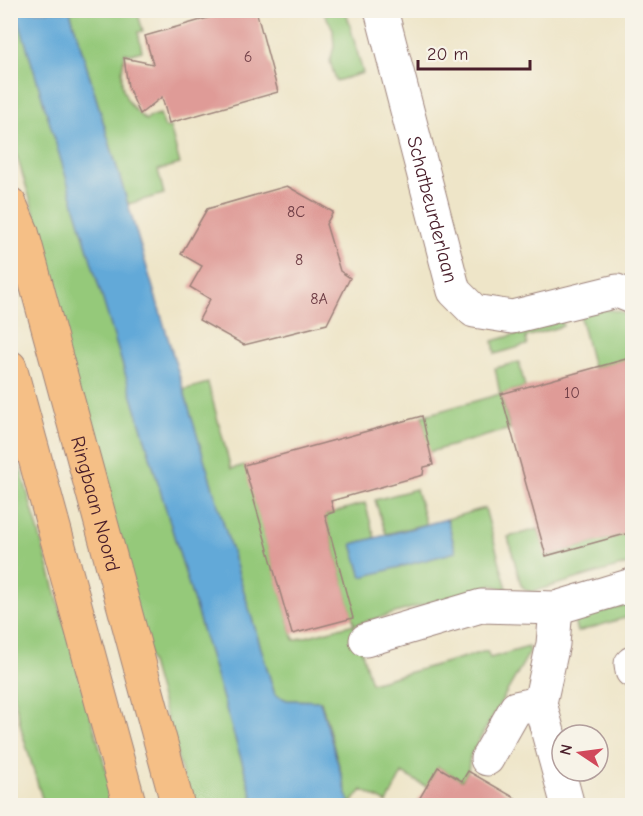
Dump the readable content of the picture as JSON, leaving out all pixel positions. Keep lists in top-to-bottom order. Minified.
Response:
{"streets":{"main road":["Ringbaan Noord"],"street":["Schatbeurderlaan"]},"house_numbers":["6","8C","8","8A","10"],"scale_bar":"20 m","north":"left"}
